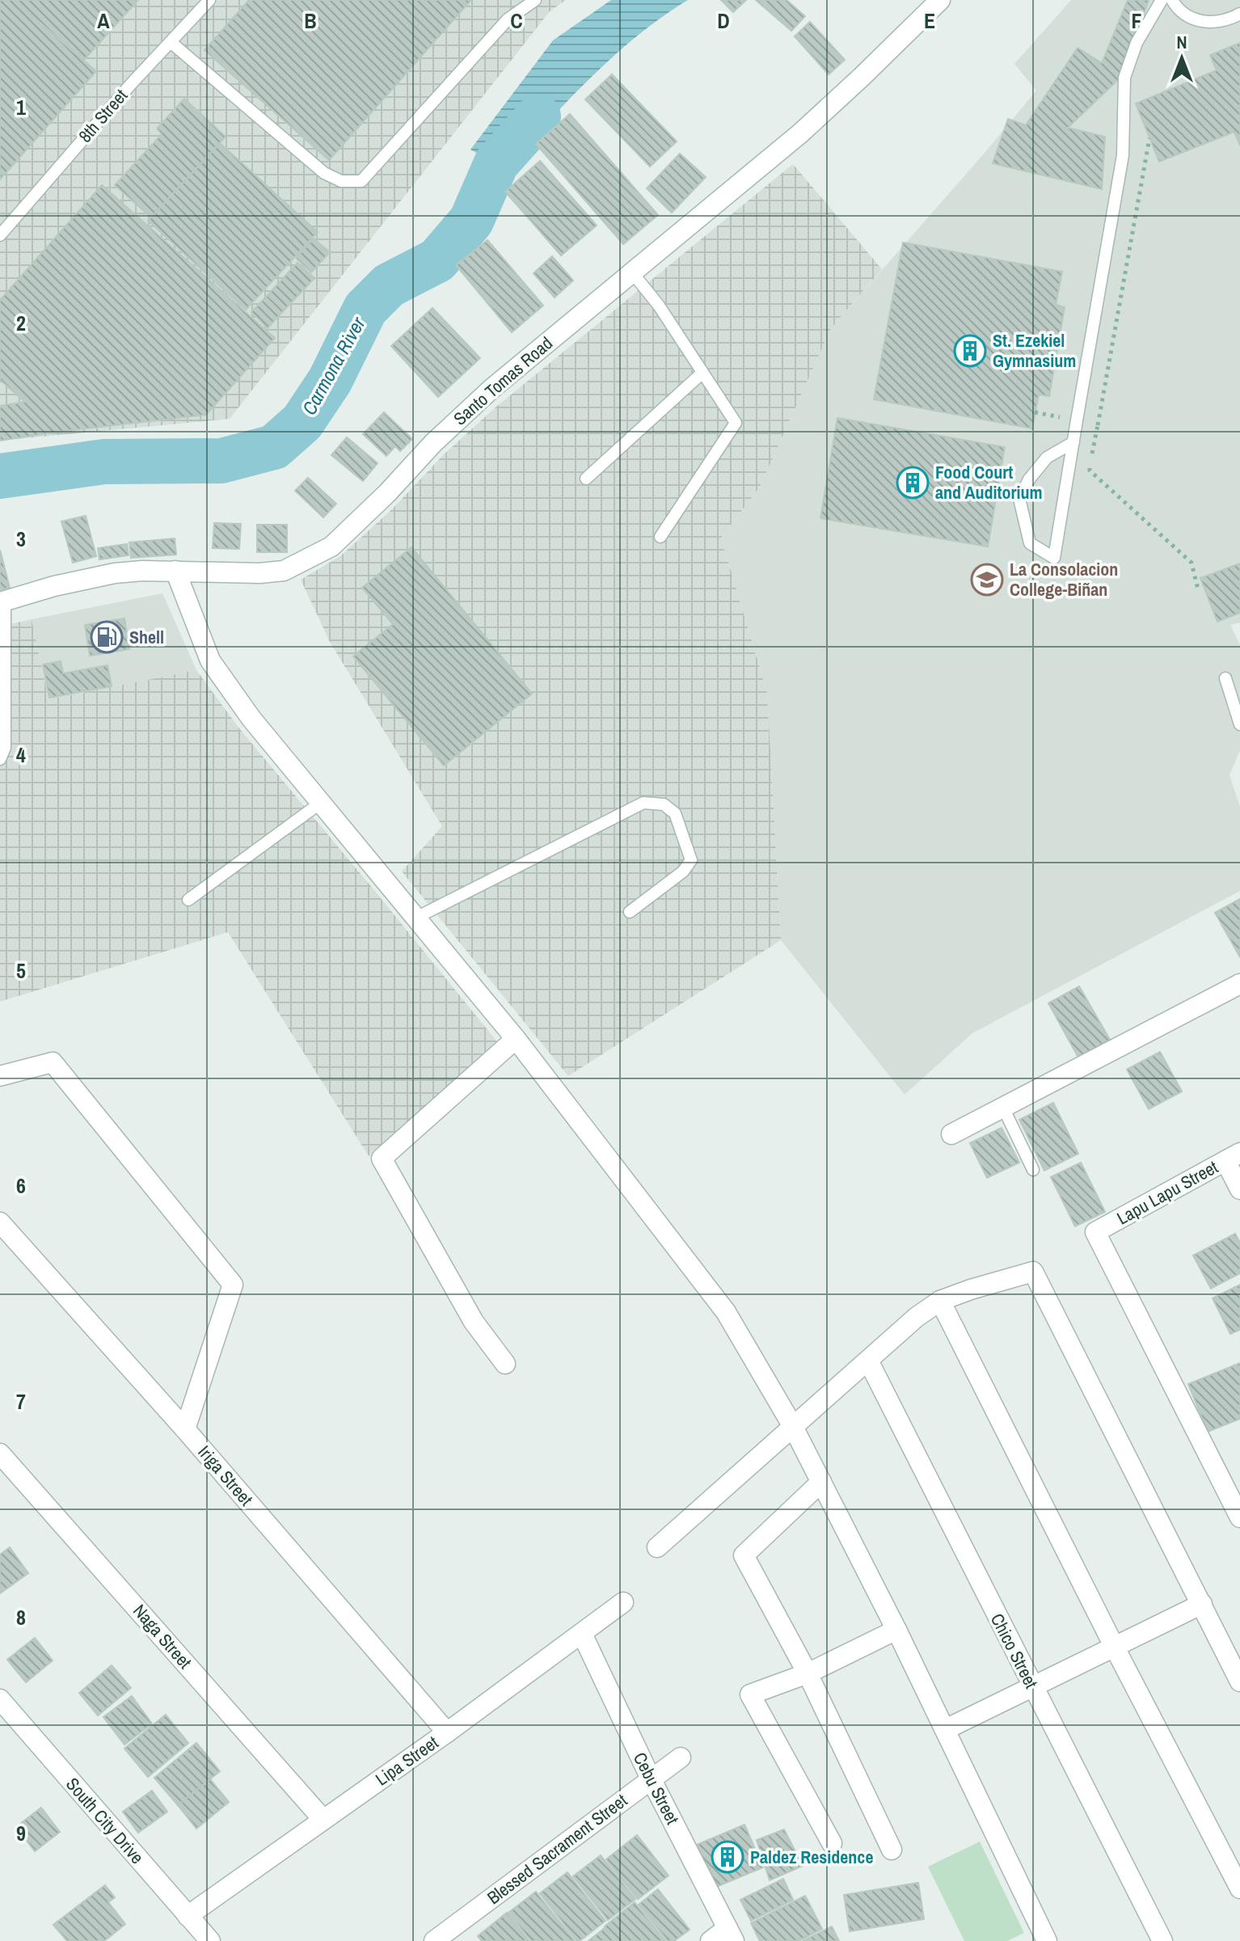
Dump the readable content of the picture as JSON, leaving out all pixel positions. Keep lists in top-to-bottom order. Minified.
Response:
{"streets":{"street":["Santo Tomas Road","Lapu Lapu Street","Iriga Street","Naga Street","Chico Street","Lipa Street","Cebu Street","South City Drive","Blessed Sacrament Street"],"lane":["8th Street"]},"crossings":[["Iriga Street","Lipa Street"],["Naga Street","Lipa Street"],["Lipa Street","Cebu Street"],["Lipa Street","South City Drive"],["Cebu Street","Blessed Sacrament Street"]],"water":["Carmona River"],"places":{"building":["St. Ezekiel Gymnasium","Food Court and Auditorium","Paldez Residence"],"school or university":["La Consolacion College-Biñan"],"fuel station":["Shell"]},"north":"top","grid":{"columns":["A","B","C","D","E","F"],"rows":["1","2","3","4","5","6","7","8","9"]}}
